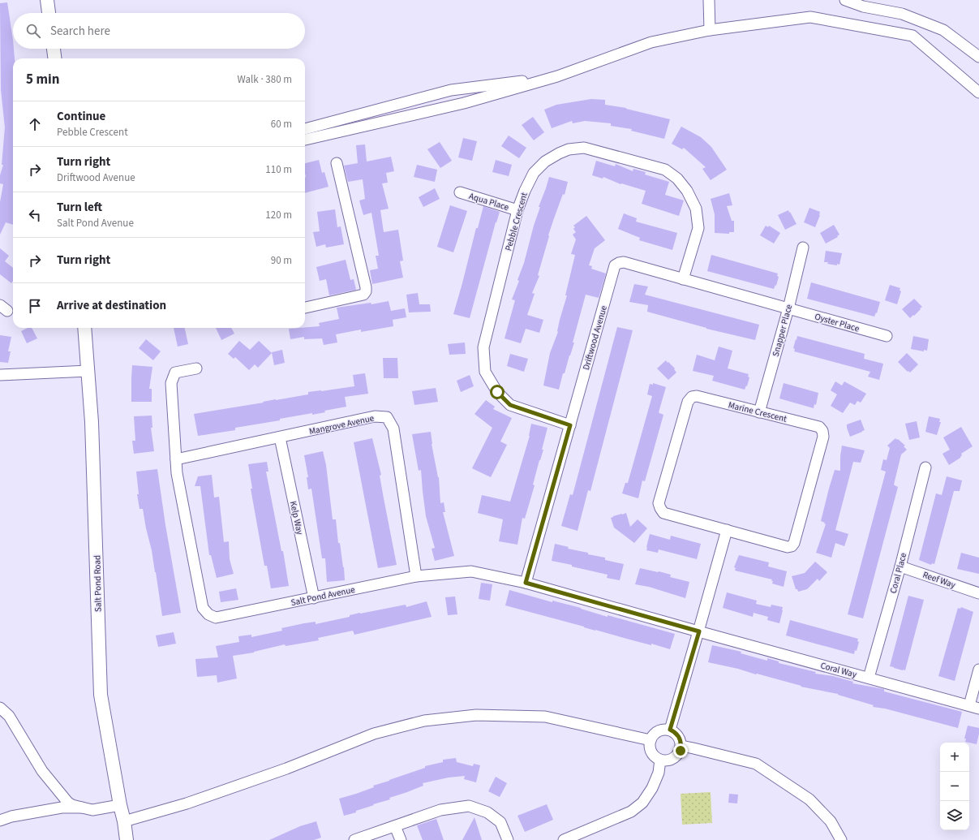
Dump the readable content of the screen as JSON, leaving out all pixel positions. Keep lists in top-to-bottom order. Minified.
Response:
{"streets":{"street":["Aqua Place","Pebble Crescent","Oyster Place","Snapper Place","Driftwood Avenue","Marine Crescent","Mangrove Avenue","Kelp Way","Coral Place","Reef Way","Salt Pond Road","Salt Pond Avenue","Coral Way"]},"crossings":[["Aqua Place","Pebble Crescent"],["Pebble Crescent","Driftwood Avenue"],["Oyster Place","Snapper Place"],["Oyster Place","Driftwood Avenue"],["Snapper Place","Driftwood Avenue"],["Snapper Place","Marine Crescent"],["Driftwood Avenue","Salt Pond Avenue"],["Mangrove Avenue","Kelp Way"],["Mangrove Avenue","Salt Pond Avenue"],["Kelp Way","Salt Pond Avenue"],["Coral Place","Reef Way"],["Coral Place","Coral Way"],["Salt Pond Avenue","Coral Way"]],"page":{"search":"Search here","heading":["5 min","Walk · 380 m"],"list":[["Continue","Pebble Crescent","60 m"],["Turn right","Driftwood Avenue","110 m"],["Turn left","Salt Pond Avenue","120 m"],["Turn right","90 m"],"Arrive at destination"],"map_buttons":["+","−"]}}
